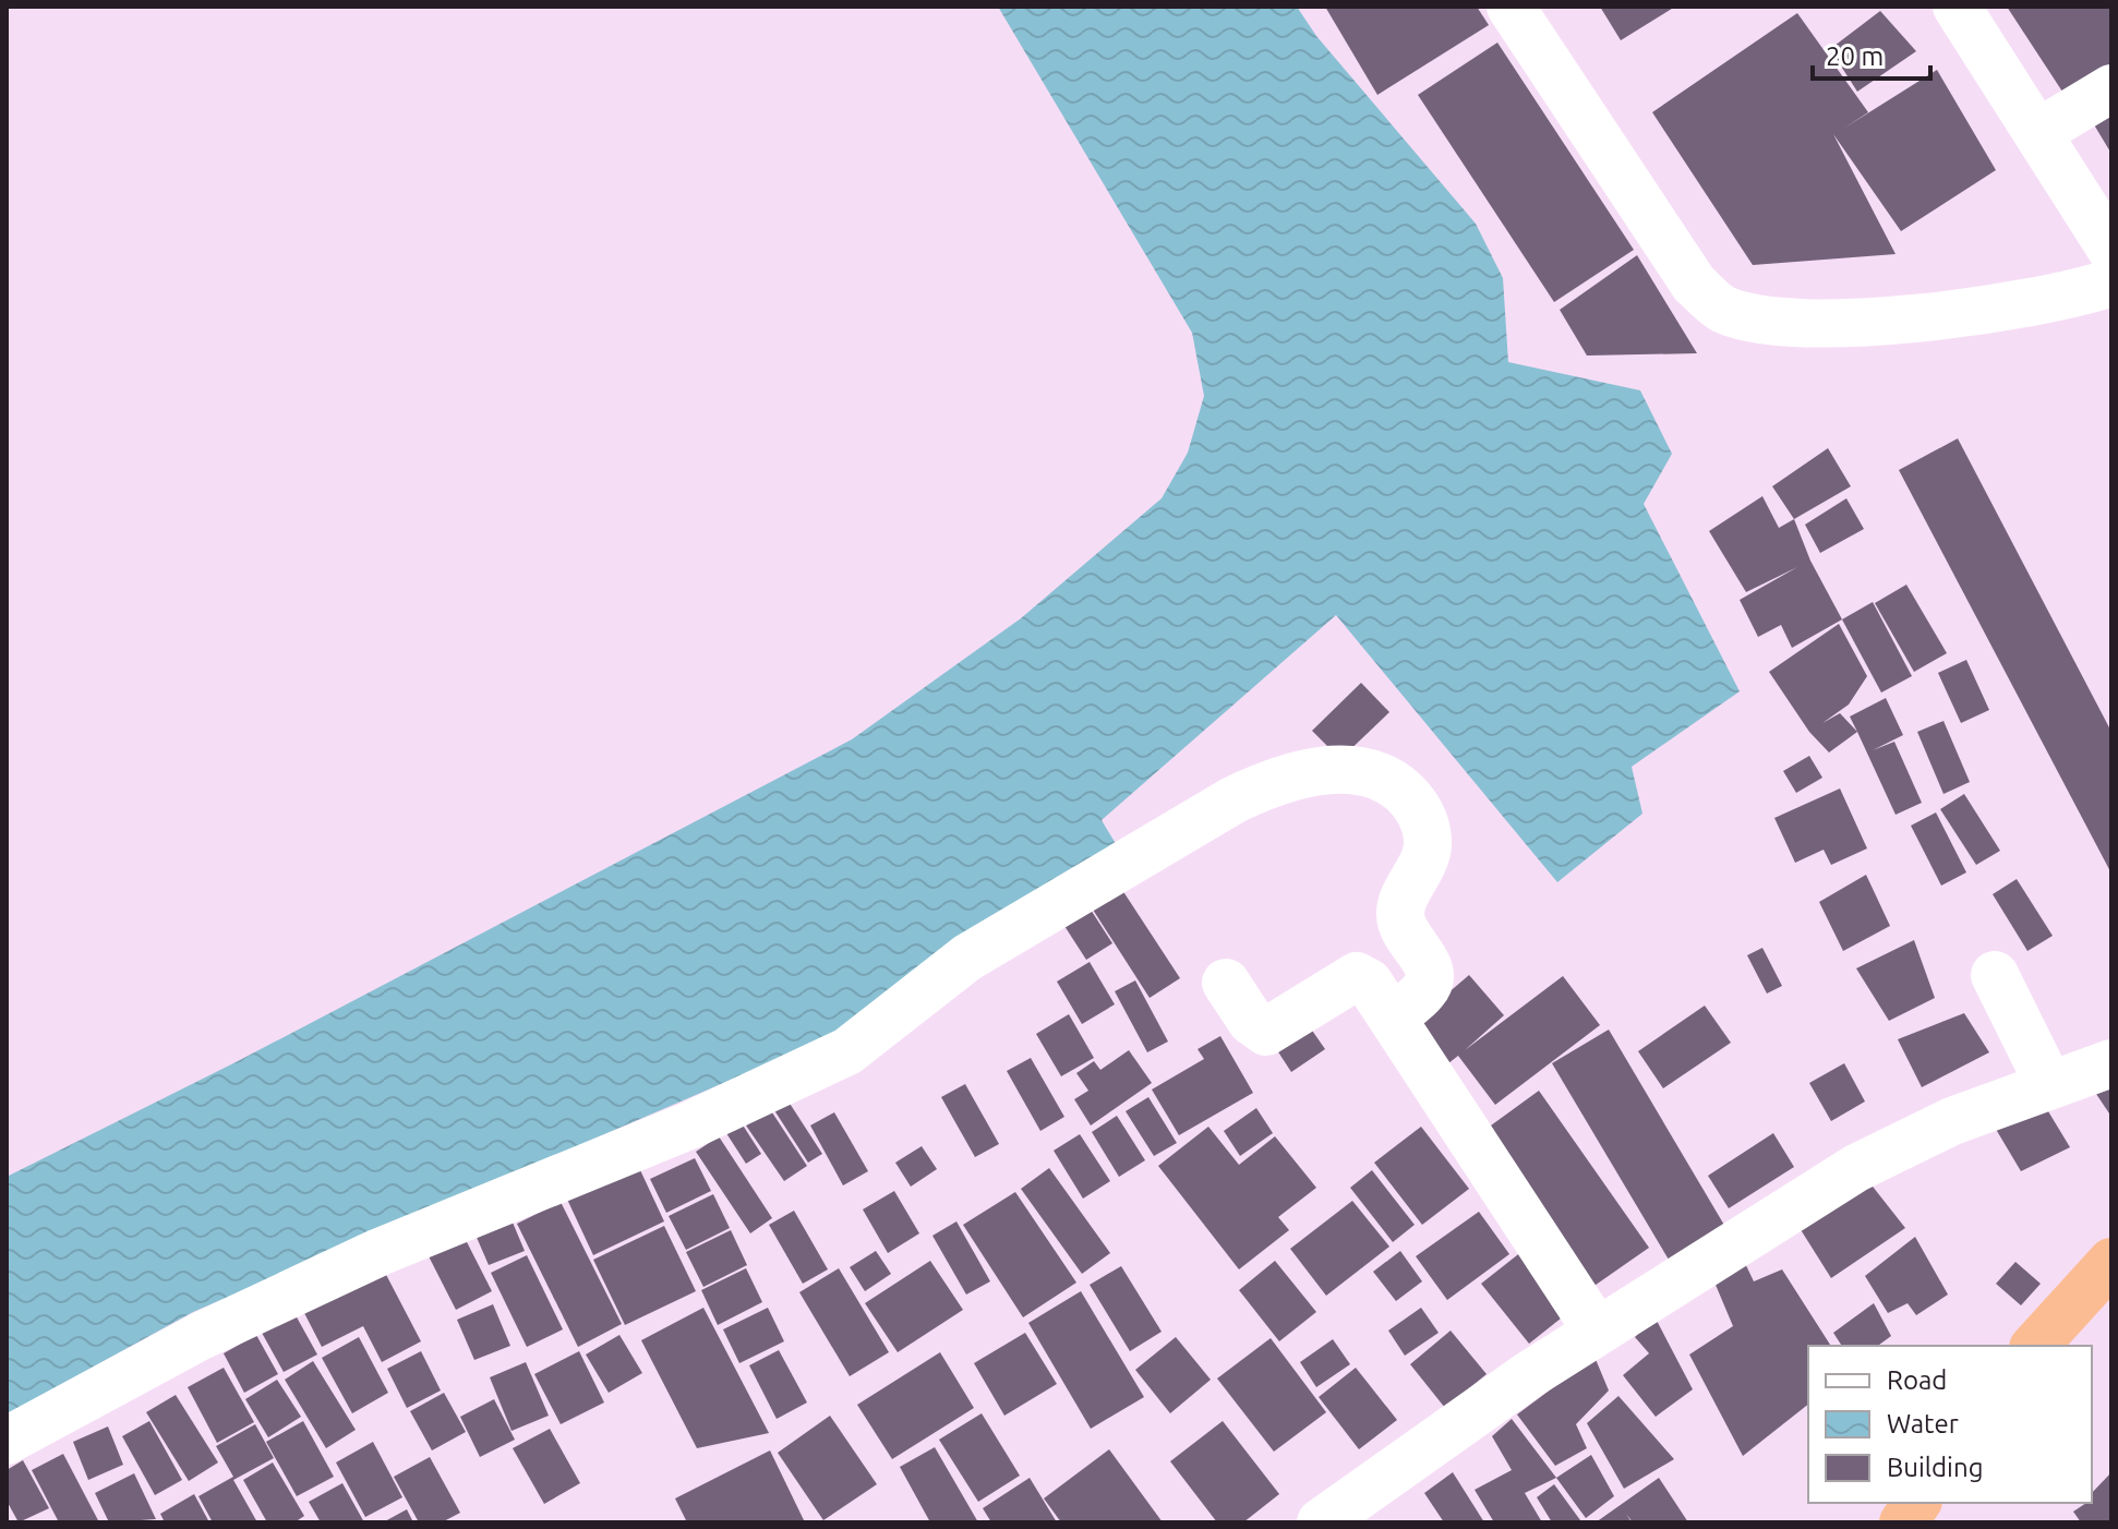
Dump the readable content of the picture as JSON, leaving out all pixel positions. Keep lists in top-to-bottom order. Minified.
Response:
{"legend":["Road","Water","Building"],"scale_bar":"20 m"}
